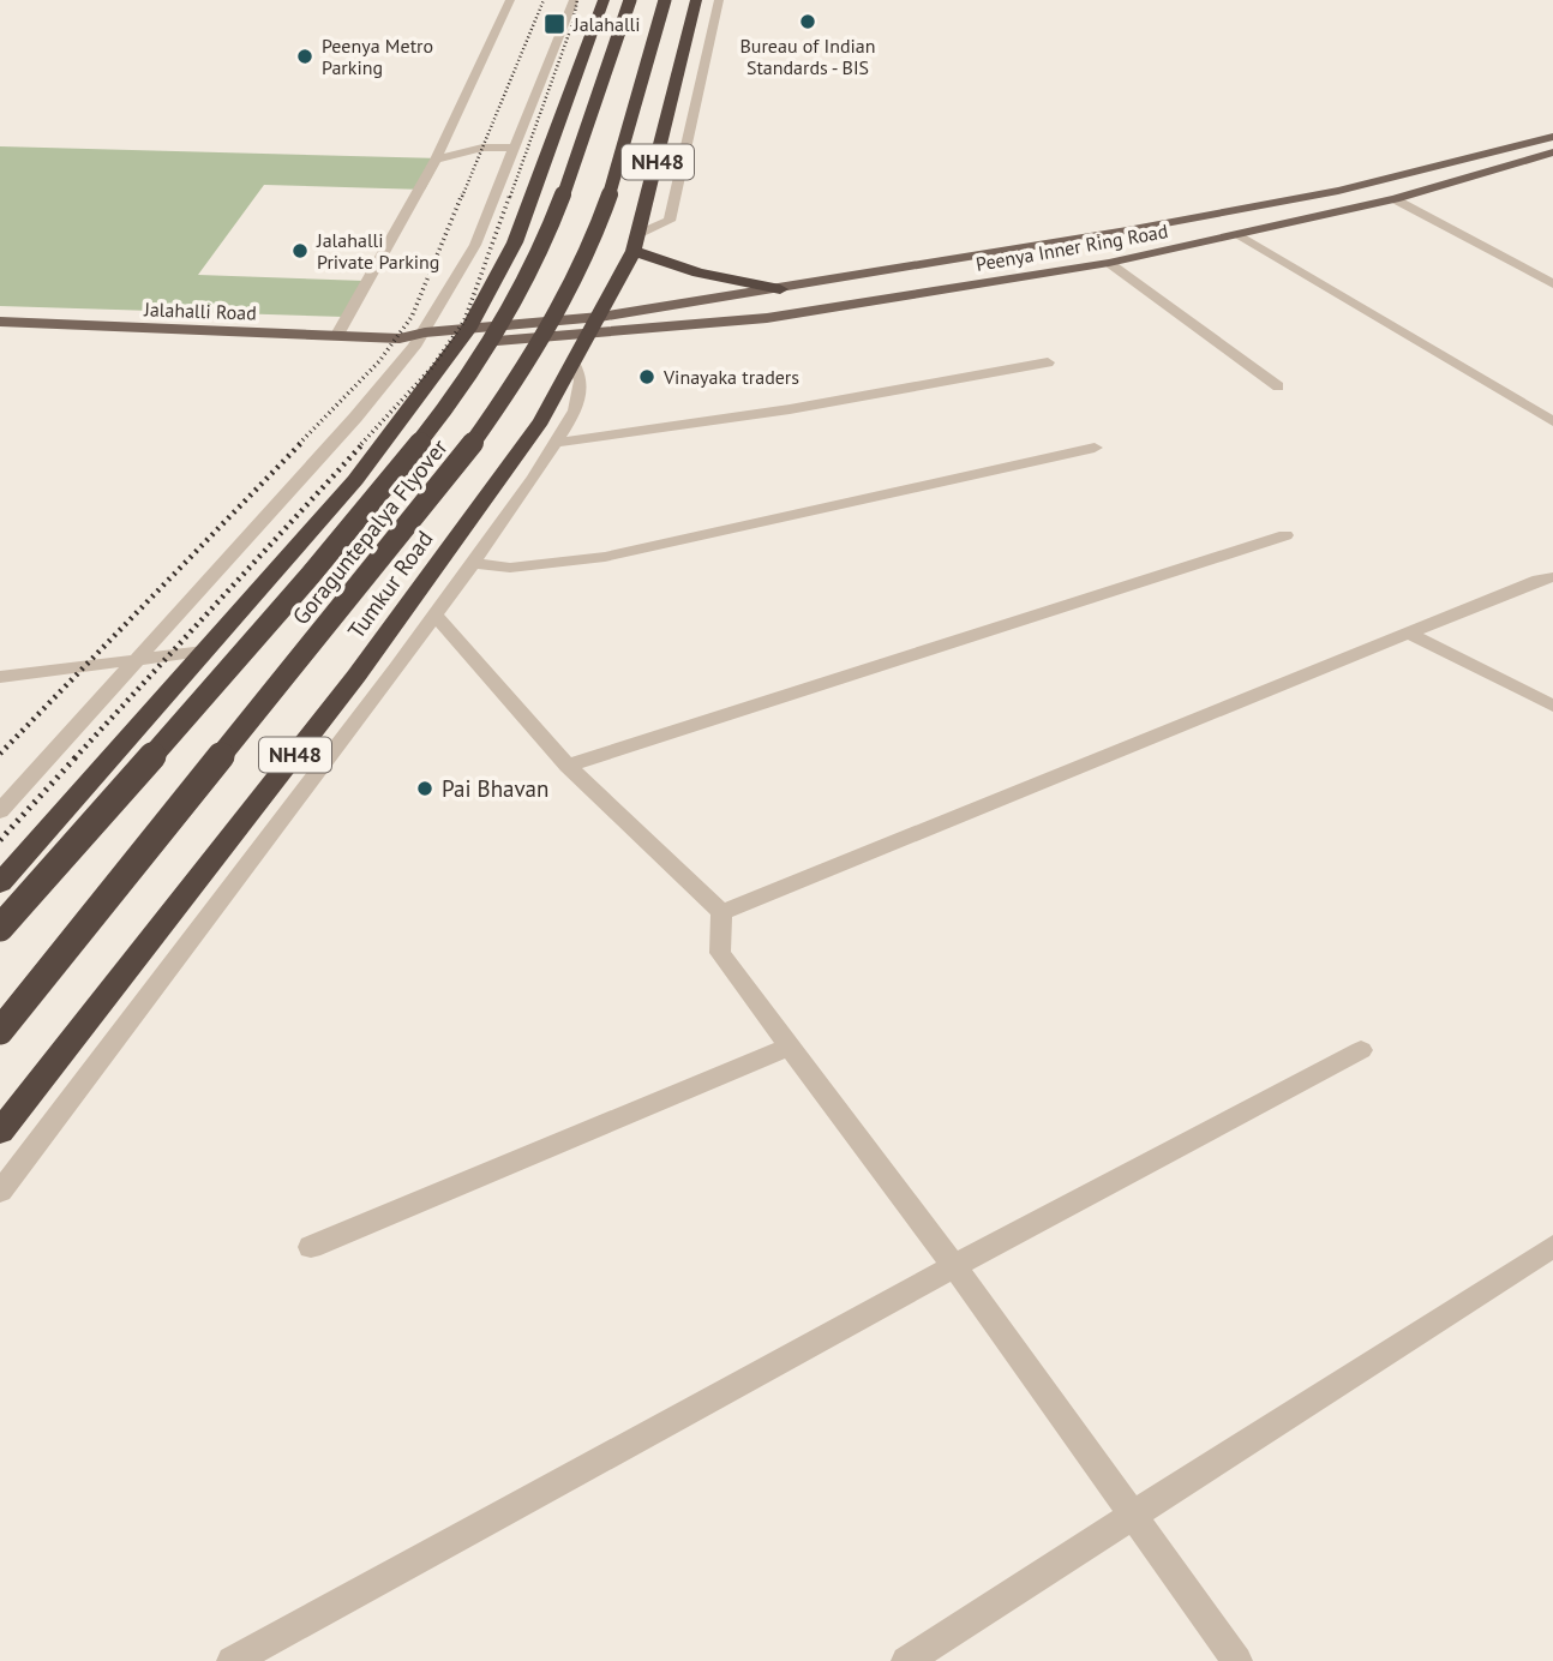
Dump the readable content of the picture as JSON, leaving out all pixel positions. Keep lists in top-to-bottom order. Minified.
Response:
{"streets":{"highway":["NH48","Goraguntepalya Flyover","Tumkur Road"],"main road":["Peenya Inner Ring Road","Jalahalli Road"]},"crossings":[["Peenya Inner Ring Road","Tumkur Road"]],"places":{"other":["Bureau of Indian Standards - BIS","Peenya Metro Parking","Jalahalli Private Parking","Vinayaka traders","Pai Bhavan"],"transit":["Jalahalli"]}}
